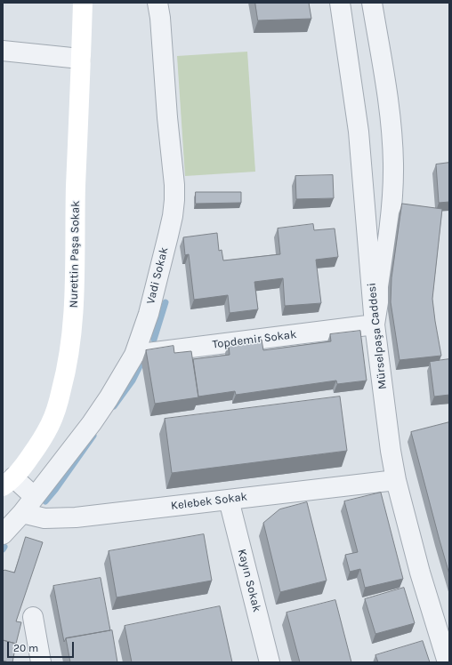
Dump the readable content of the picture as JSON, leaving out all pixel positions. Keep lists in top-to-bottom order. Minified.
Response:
{"streets":{"street":["Nurettin Paşa Sokak","Vadi Sokak","Mürselpaşa Caddesi","Topdemir Sokak","Kelebek Sokak","Kayın Sokak"]},"crossings":[["Vadi Sokak","Topdemir Sokak"],["Vadi Sokak","Kelebek Sokak"],["Mürselpaşa Caddesi","Topdemir Sokak"],["Mürselpaşa Caddesi","Kelebek Sokak"],["Kelebek Sokak","Kayın Sokak"]],"scale_bar":"20 m"}
